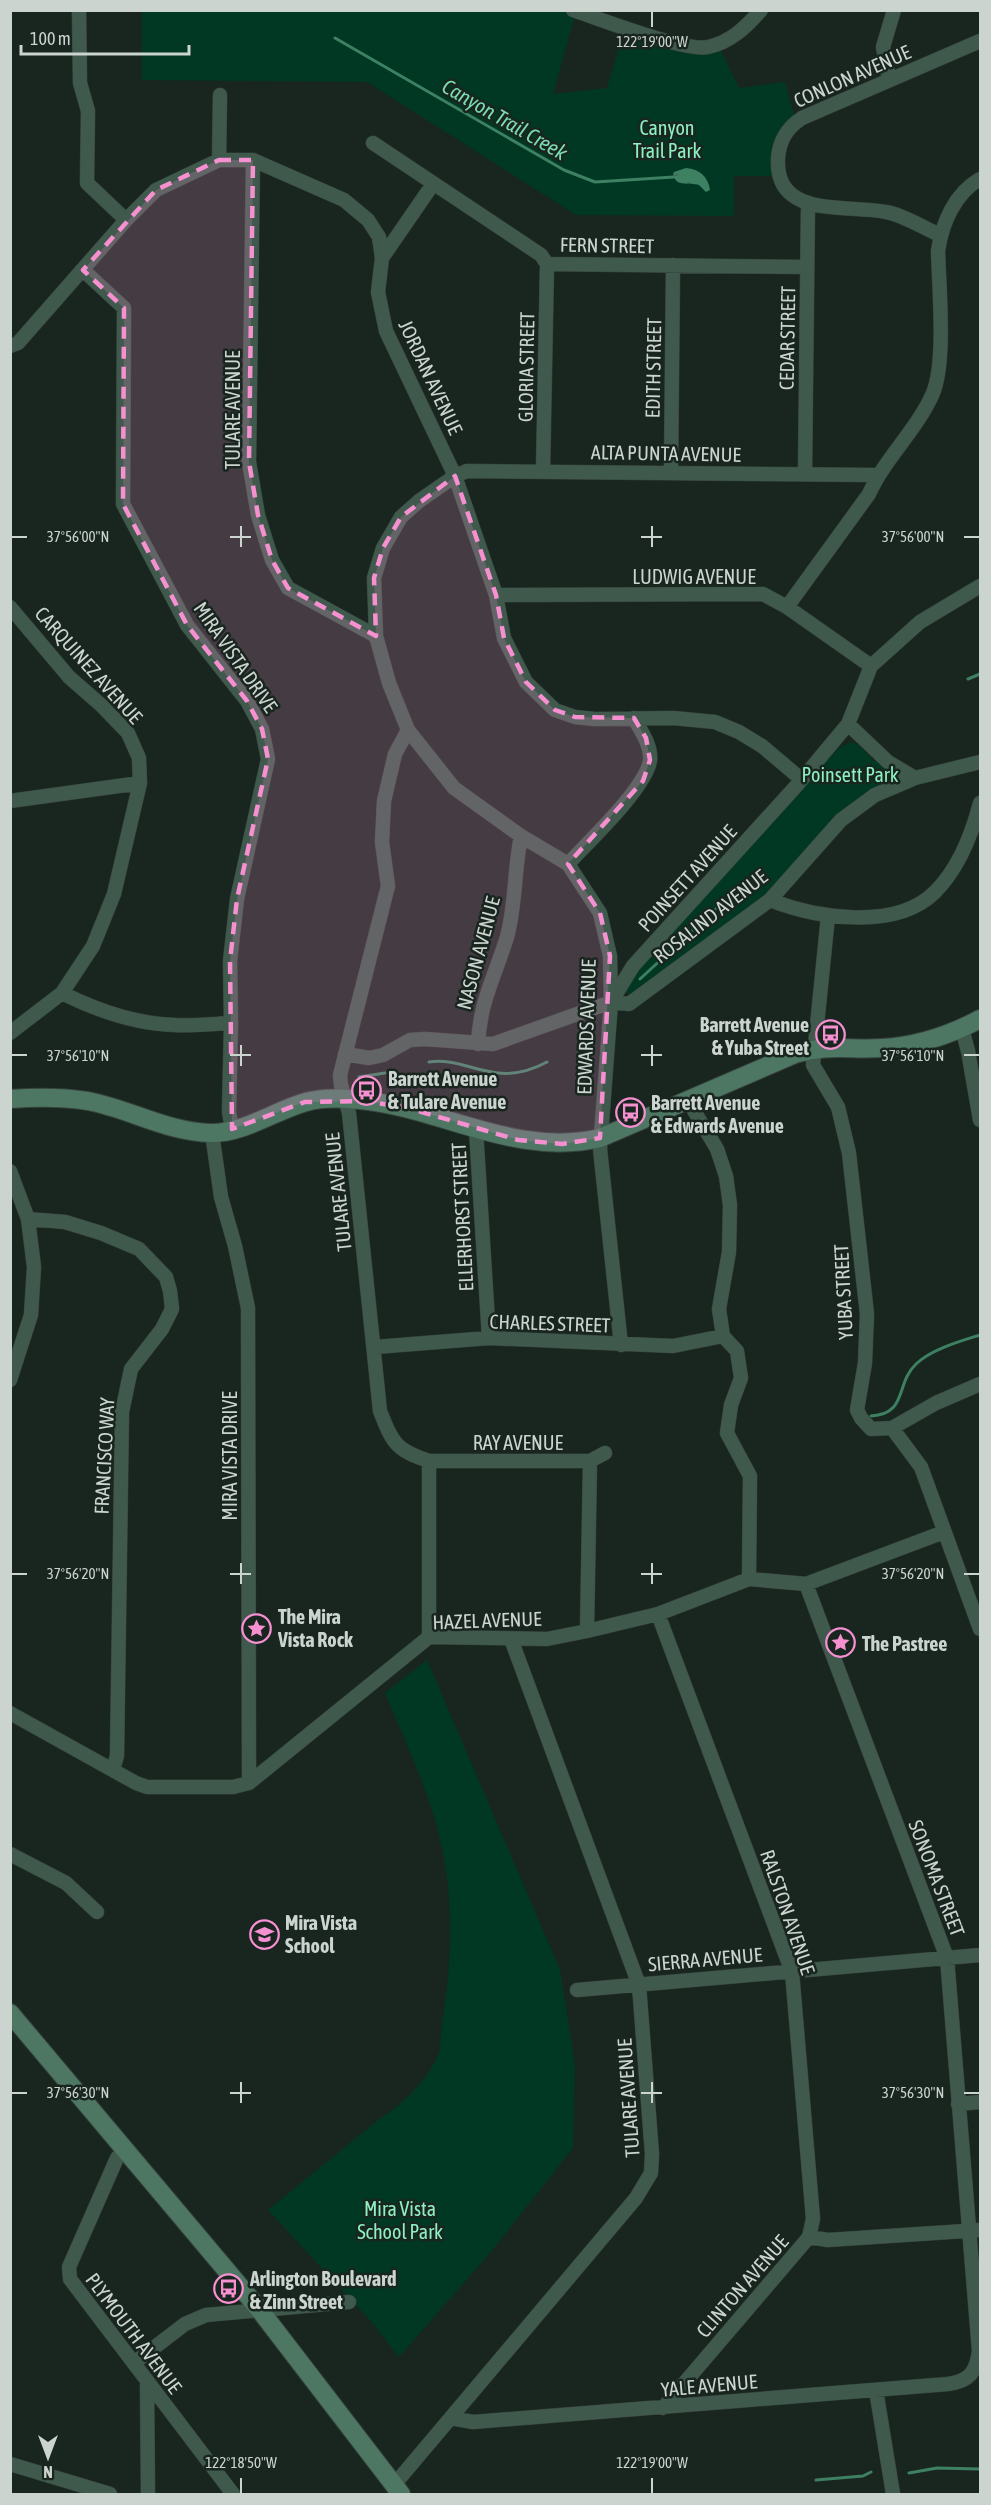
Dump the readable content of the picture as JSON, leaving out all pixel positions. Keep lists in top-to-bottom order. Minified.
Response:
{"streets":{"street":["CONLON AVENUE","FERN STREET","CEDAR STREET","GLORIA STREET","EDITH STREET","JORDAN AVENUE","TULARE AVENUE","ALTA PUNTA AVENUE","LUDWIG AVENUE","MIRA VISTA DRIVE","CARQUINEZ AVENUE","POINSETT AVENUE","ROSALIND AVENUE","NASON AVENUE","EDWARDS AVENUE","ELLERHORST STREET","YUBA STREET","CHARLES STREET","RAY AVENUE","FRANCISCO WAY","HAZEL AVENUE","SONOMA STREET","RALSTON AVENUE","SIERRA AVENUE","CLINTON AVENUE","PLYMOUTH AVENUE","YALE AVENUE"]},"crossings":[["CONLON AVENUE","CEDAR STREET"],["FERN STREET","CEDAR STREET"],["FERN STREET","GLORIA STREET"],["FERN STREET","EDITH STREET"],["CEDAR STREET","ALTA PUNTA AVENUE"],["GLORIA STREET","ALTA PUNTA AVENUE"],["EDITH STREET","ALTA PUNTA AVENUE"],["JORDAN AVENUE","TULARE AVENUE"],["JORDAN AVENUE","ALTA PUNTA AVENUE"],["JORDAN AVENUE","LUDWIG AVENUE"],["JORDAN AVENUE","MIRA VISTA DRIVE"],["JORDAN AVENUE","POINSETT AVENUE"],["JORDAN AVENUE","EDWARDS AVENUE"],["TULARE AVENUE","EDWARDS AVENUE"],["TULARE AVENUE","CHARLES STREET"],["TULARE AVENUE","RAY AVENUE"],["TULARE AVENUE","HAZEL AVENUE"],["TULARE AVENUE","SIERRA AVENUE"],["TULARE AVENUE","YALE AVENUE"],["ALTA PUNTA AVENUE","EDWARDS AVENUE"],["LUDWIG AVENUE","POINSETT AVENUE"],["MIRA VISTA DRIVE","HAZEL AVENUE"],["POINSETT AVENUE","ROSALIND AVENUE"],["POINSETT AVENUE","EDWARDS AVENUE"],["ROSALIND AVENUE","EDWARDS AVENUE"],["NASON AVENUE","EDWARDS AVENUE"],["EDWARDS AVENUE","CHARLES STREET"],["ELLERHORST STREET","CHARLES STREET"],["HAZEL AVENUE","SONOMA STREET"],["HAZEL AVENUE","RALSTON AVENUE"],["SONOMA STREET","SIERRA AVENUE"],["SONOMA STREET","CLINTON AVENUE"],["SONOMA STREET","YALE AVENUE"],["RALSTON AVENUE","SIERRA AVENUE"],["RALSTON AVENUE","CLINTON AVENUE"],["CLINTON AVENUE","YALE AVENUE"]],"water":["Canyon Trail Creek"],"parks":["Canyon Trail Park","Poinsett Park","Mira Vista School Park"],"places":{"bus stop":["Barrett Avenue & Yuba Street","Barrett Avenue & Tulare Avenue","Barrett Avenue & Edwards Avenue","Arlington Boulevard & Zinn Street"],"place":["The Mira Vista Rock","The Pastree"],"school or university":["Mira Vista School"]},"scale_bar":"100 m","north":"bottom","coordinates":["122°19'00\"W","37°56'00\"N","37°56'10\"N","37°56'20\"N","37°56'30\"N","122°18'50\"W"]}
